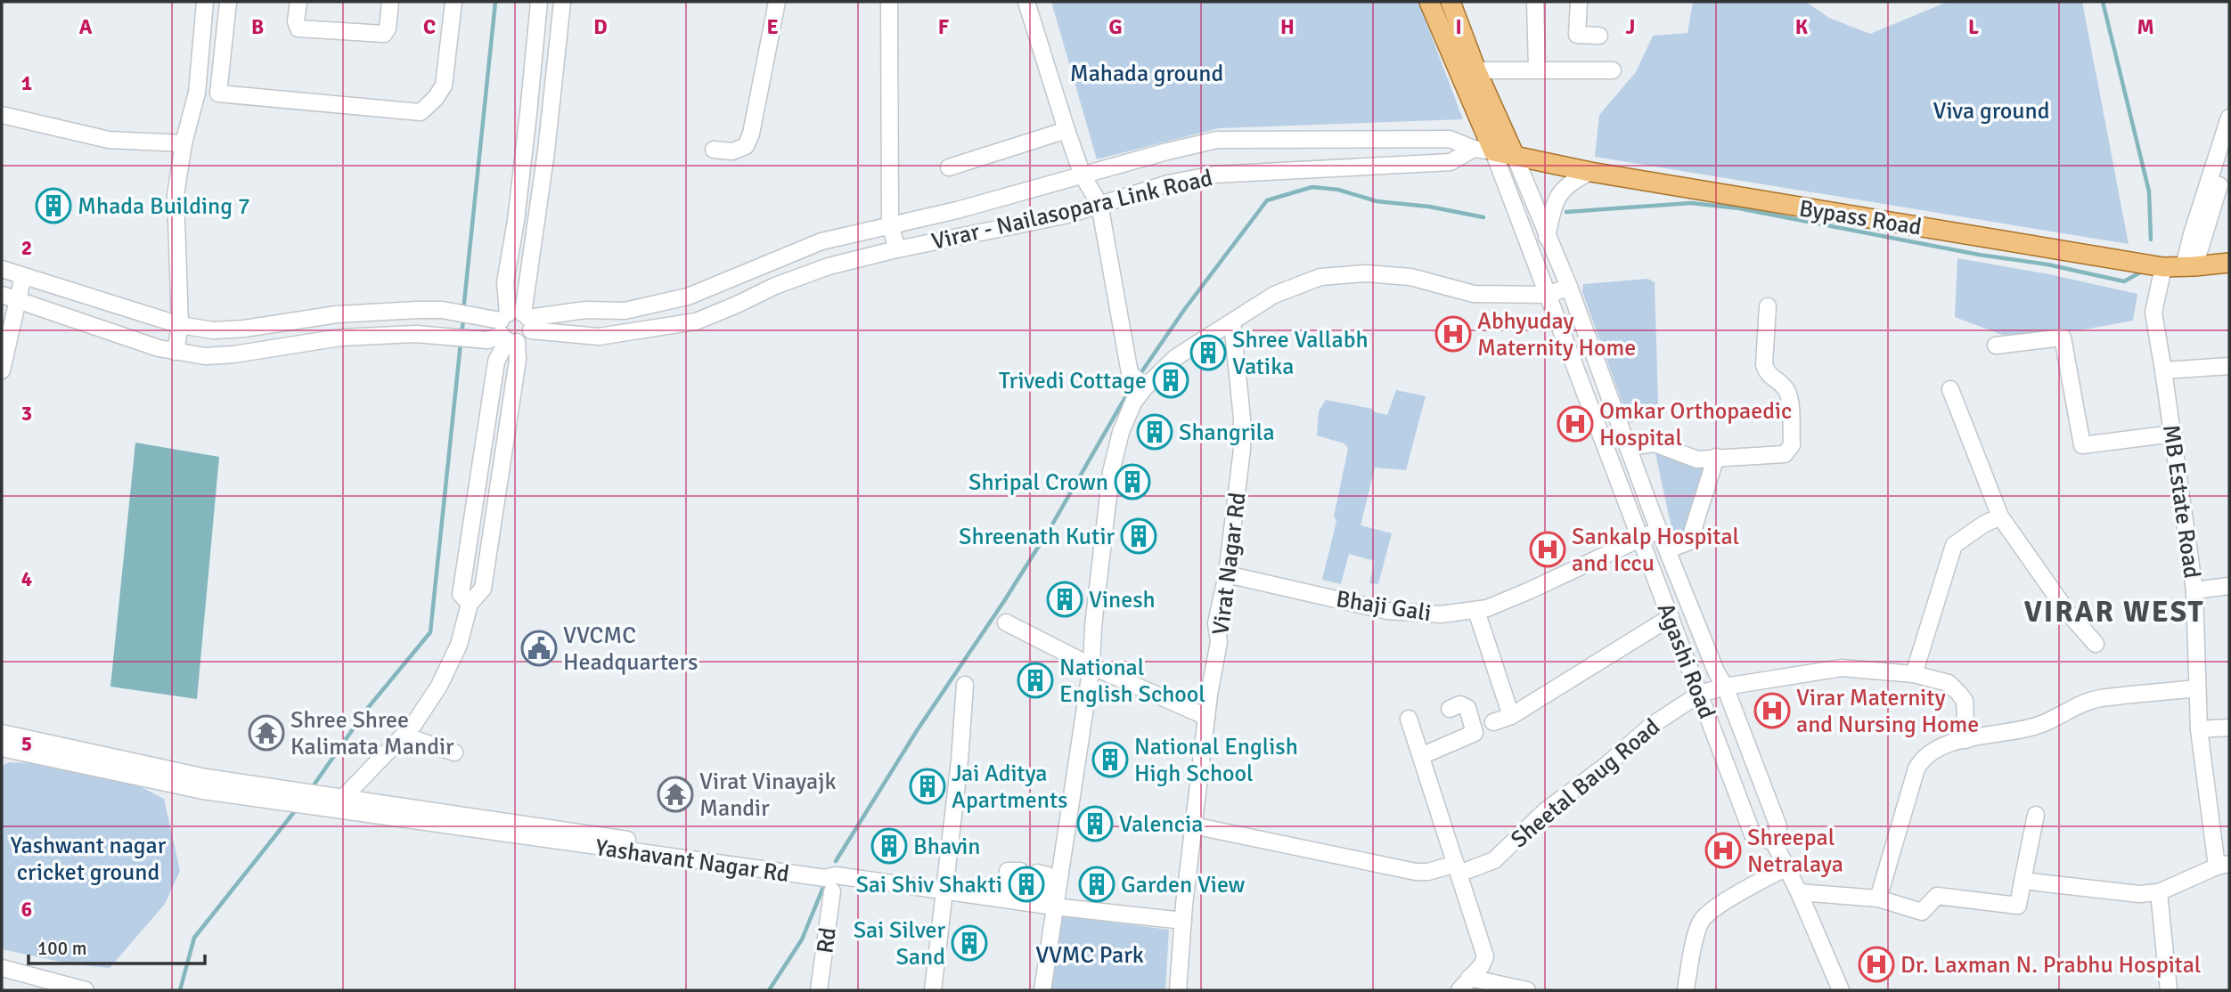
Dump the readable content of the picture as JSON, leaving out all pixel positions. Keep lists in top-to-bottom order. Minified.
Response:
{"streets":{"main road":["Bypass Road"],"street":["Virar - Nailasopara Link Road","MB Estate Road","Virat Nagar Rd","Bhaji Gali","Agashi Road","Sheetal Baug Road","Yashavant Nagar Rd","Rd"]},"crossings":[["Bypass Road","MB Estate Road"],["Bypass Road","Agashi Road"],["Virat Nagar Rd","Bhaji Gali"],["Bhaji Gali","Agashi Road"],["Agashi Road","Sheetal Baug Road"],["Yashavant Nagar Rd","Rd"]],"districts":["VIRAR WEST"],"parks":["Mahada ground","Viva ground","Yashwant nagar cricket ground","VVMC Park"],"places":{"building":["Mhada Building 7","Shree Vallabh Vatika","Trivedi Cottage","Shangrila","Shripal Crown","Shreenath Kutir","Vinesh","National English School","National English High School","Jai Aditya Apartments","Valencia","Bhavin","Sai Shiv Shakti","Garden View","Sai Silver Sand"],"hospital":["Abhyuday Maternity Home","Omkar Orthopaedic Hospital","Sankalp Hospital and Iccu","Virar Maternity and Nursing Home","Shreepal Netralaya","Dr. Laxman N. Prabhu Hospital"],"public building":["VVCMC Headquarters"],"temple":["Shree Shree Kalimata Mandir","Virat Vinayajk Mandir"]},"scale_bar":"100 m","grid":{"columns":["A","B","C","D","E","F","G","H","I","J","K","L","M"],"rows":["1","2","3","4","5","6"]}}
